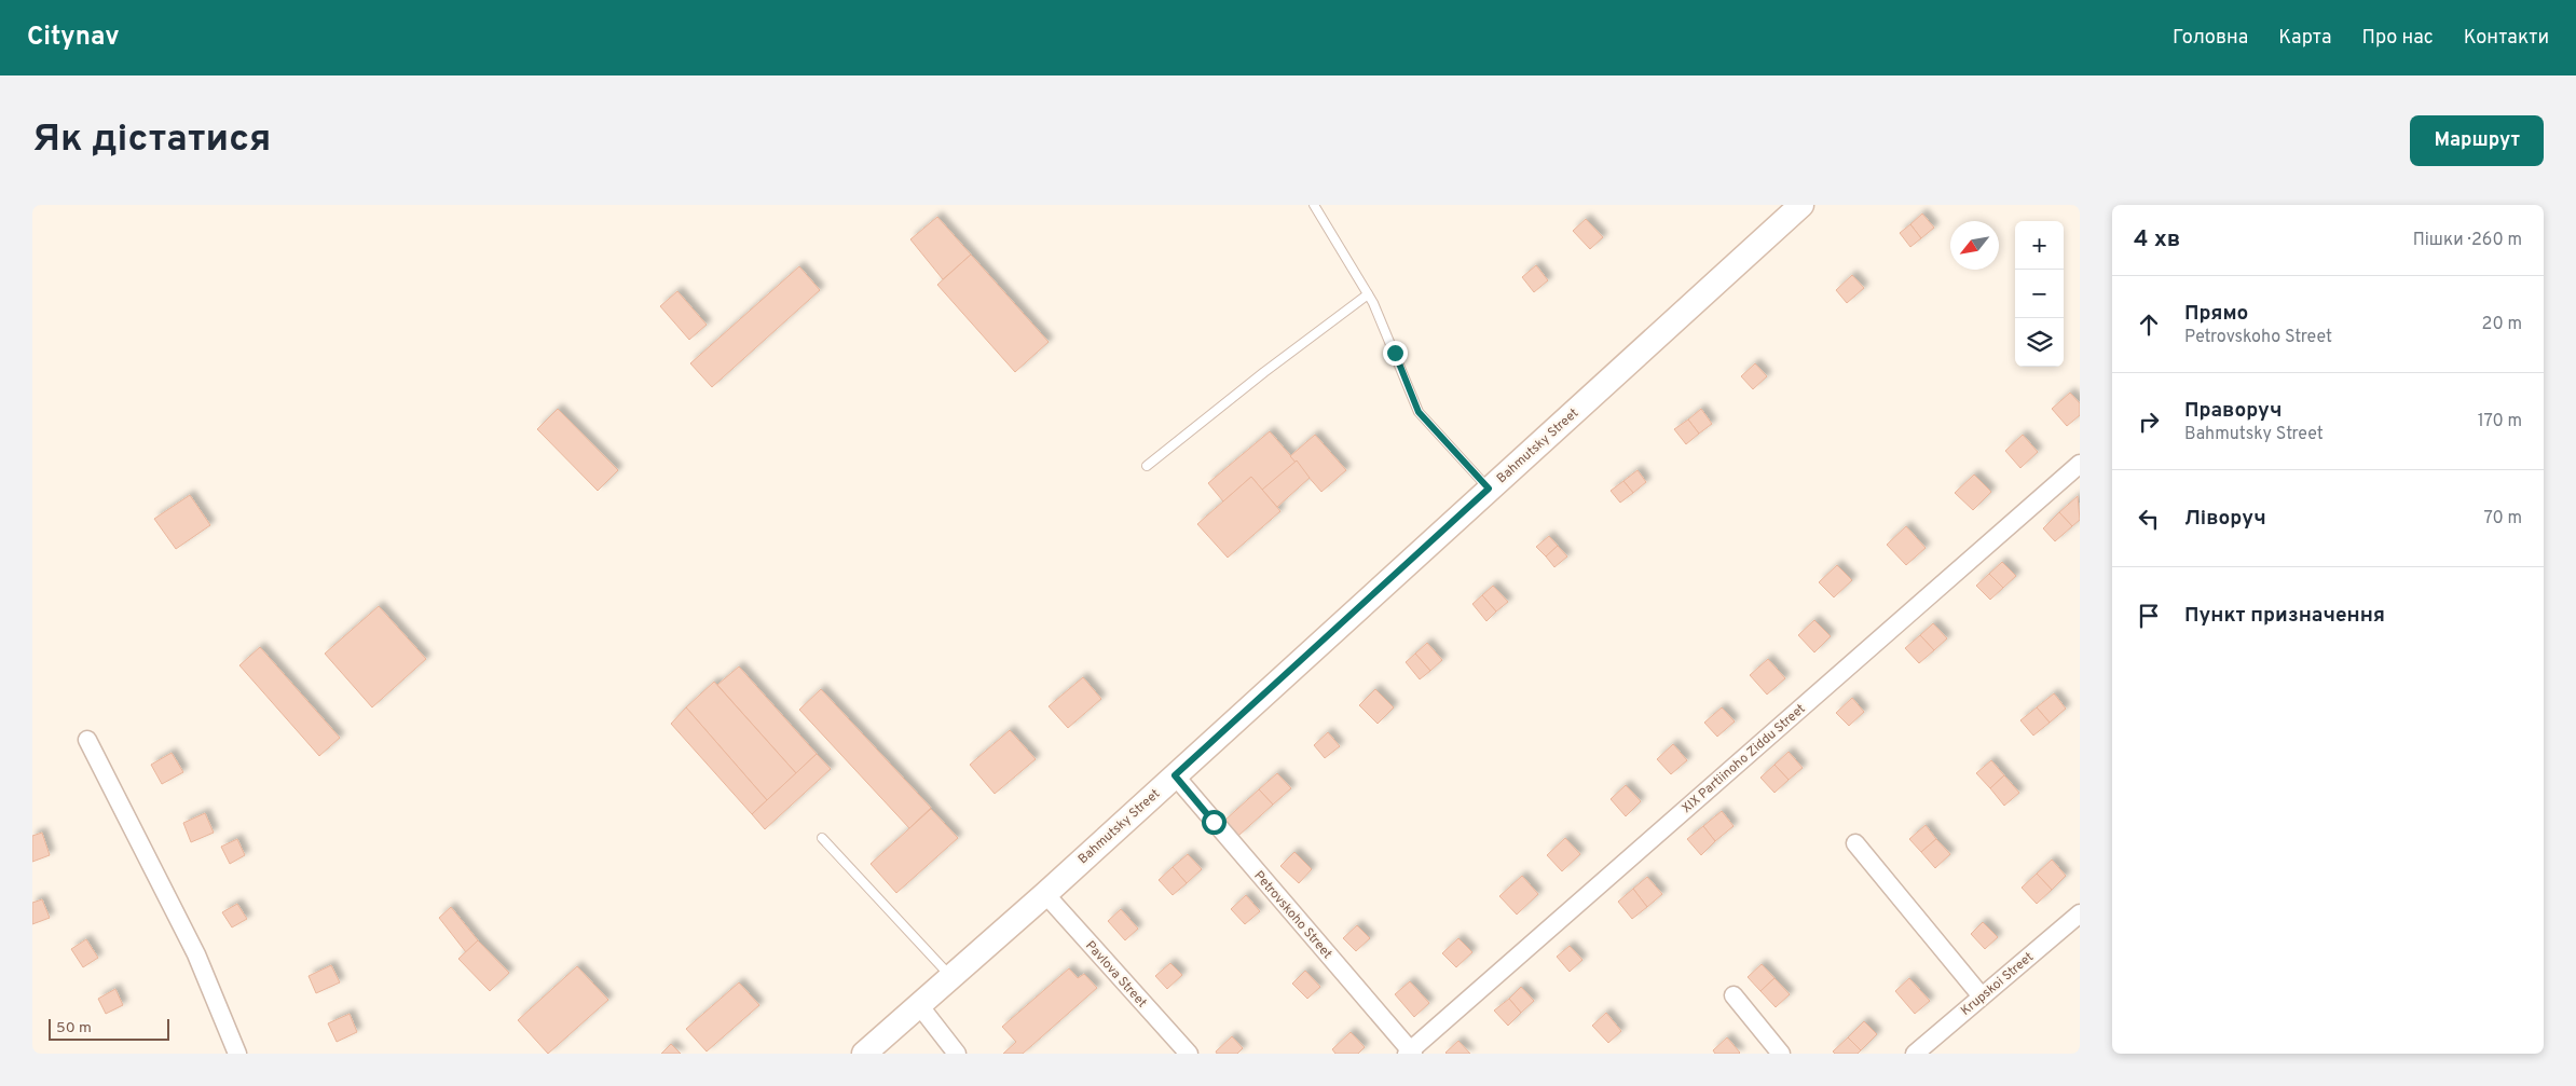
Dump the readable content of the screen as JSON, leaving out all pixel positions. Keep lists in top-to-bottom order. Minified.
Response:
{"streets":{"main road":["Bahmutsky Street"],"street":["XIX Partiinoho Ziddu Street","Petrovskoho Street","Pavlova Street","Krupskoi Street"]},"crossings":[["Bahmutsky Street","Petrovskoho Street"],["Bahmutsky Street","Pavlova Street"],["XIX Partiinoho Ziddu Street","Petrovskoho Street"]],"scale_bar":"50 m","north":"bottom left","page":{"header":"Citynav","nav":["Головна","Карта","Про нас","Контакти"],"buttons":"Маршрут","title":"Як дістатися","heading":["4 хв","Пішки · 260 m"],"map_buttons":["+","−"],"list":[["Прямо","Petrovskoho Street","20 m"],["Праворуч","Bahmutsky Street","170 m"],["Ліворуч","70 m"],"Пункт призначення"],"scale":"50 m"}}
